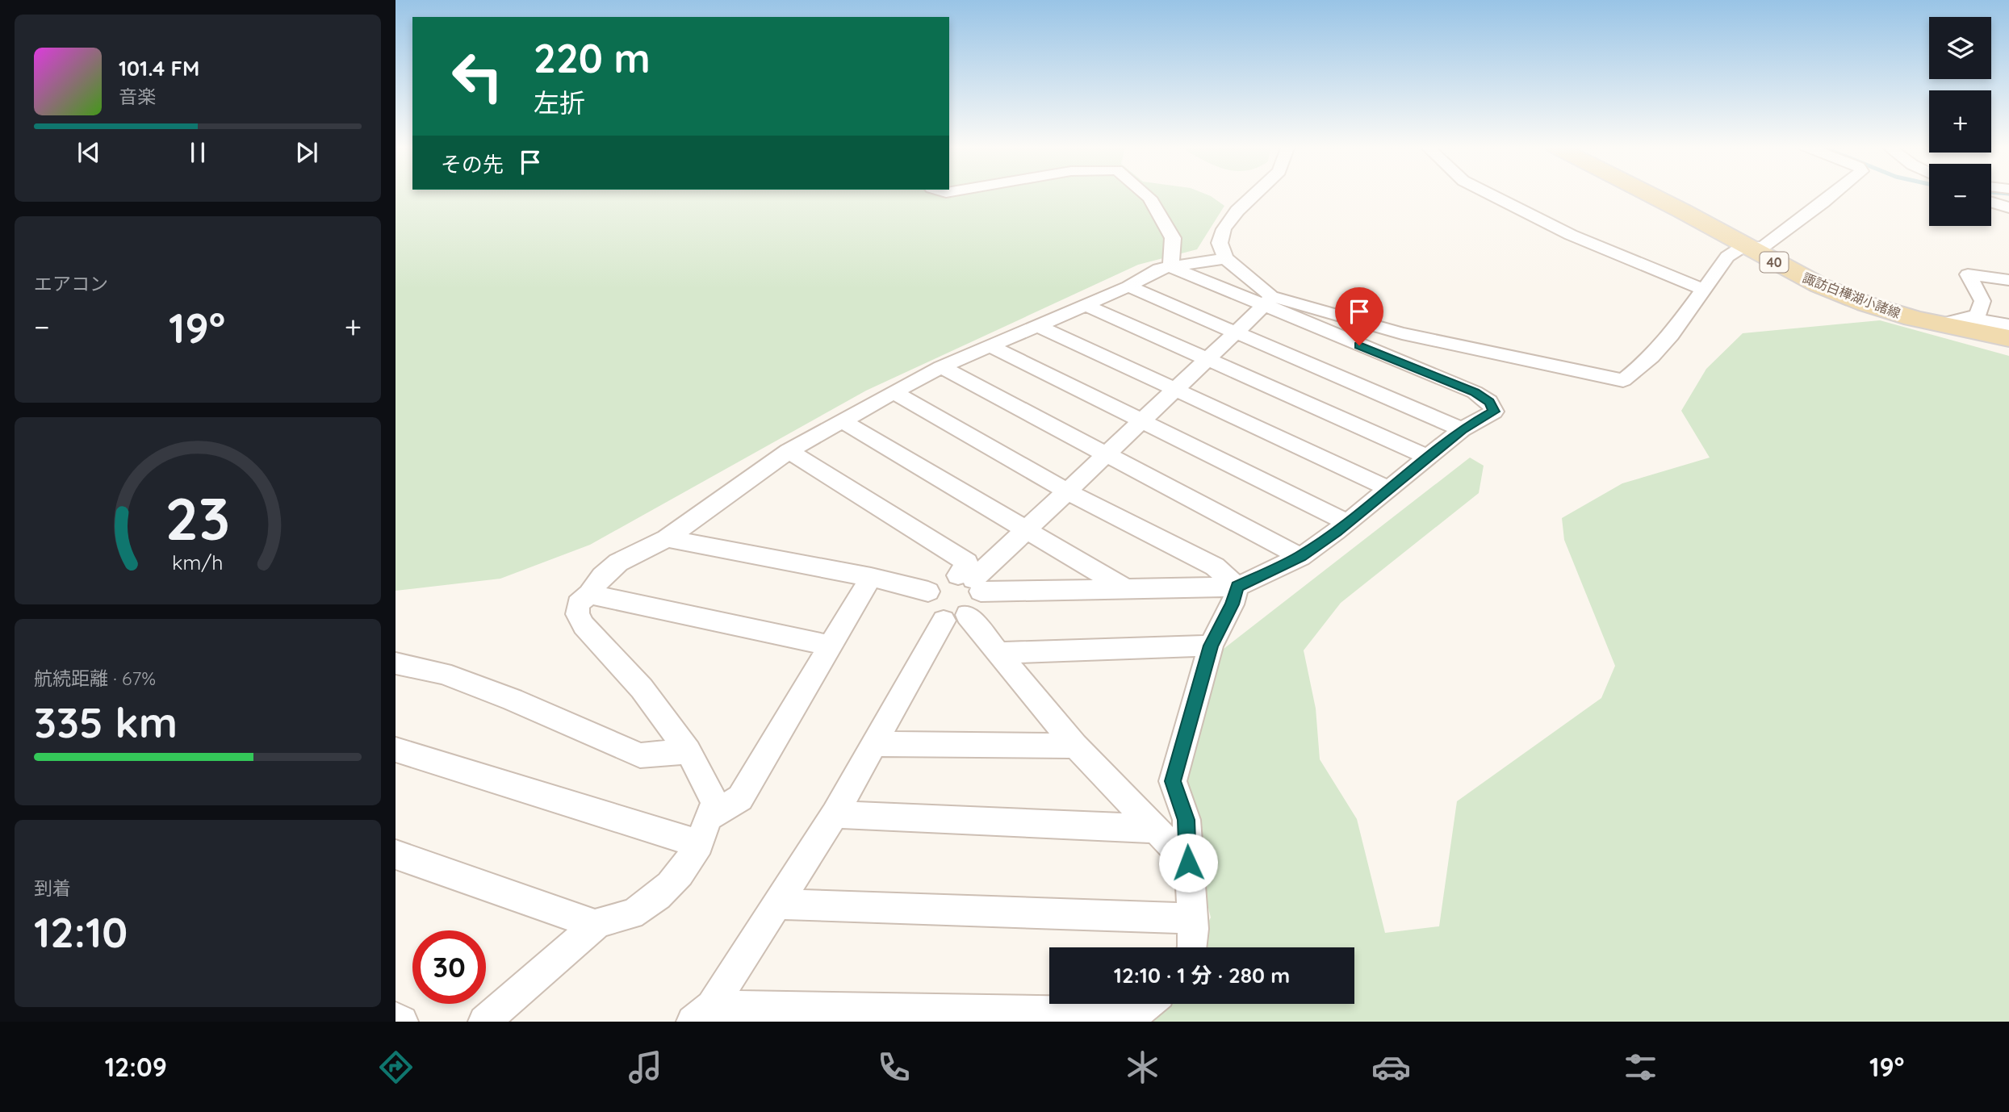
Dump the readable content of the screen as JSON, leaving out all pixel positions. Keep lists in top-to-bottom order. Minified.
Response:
{"streets":{"main road":["40","諏訪白樺湖小諸線"]},"page":{"map_buttons":["+","−"],"turn":["220 m","左折"],"song":["101.4 FM","音楽"],"then":"その先","tile":["エアコン",["航続距離 · 67%","335 km"],["到着","12:10"]],"heat":["−","19°","+"],"limit":"30","trip":"12:10 · 1 分 · 280 m","tabs":["12:09","19°"],"gauge":["23","km/h"]}}
